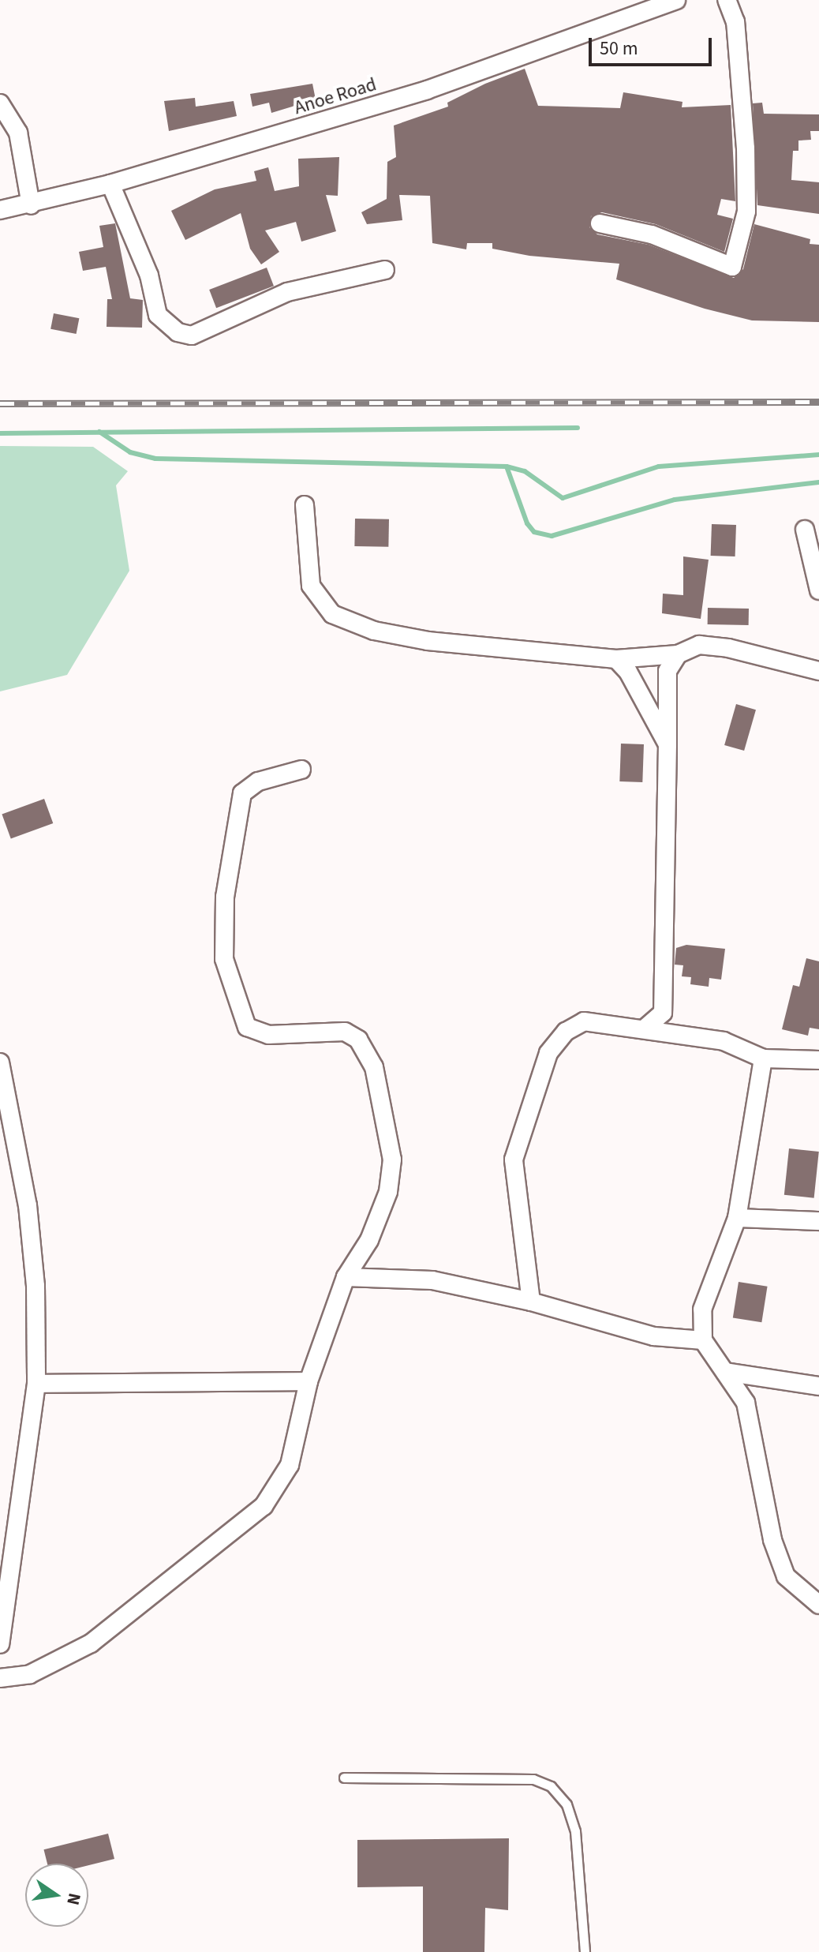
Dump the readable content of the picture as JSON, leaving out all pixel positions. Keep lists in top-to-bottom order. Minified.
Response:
{"streets":{"street":["Anoe Road"]},"scale_bar":"50 m","north":"right"}
